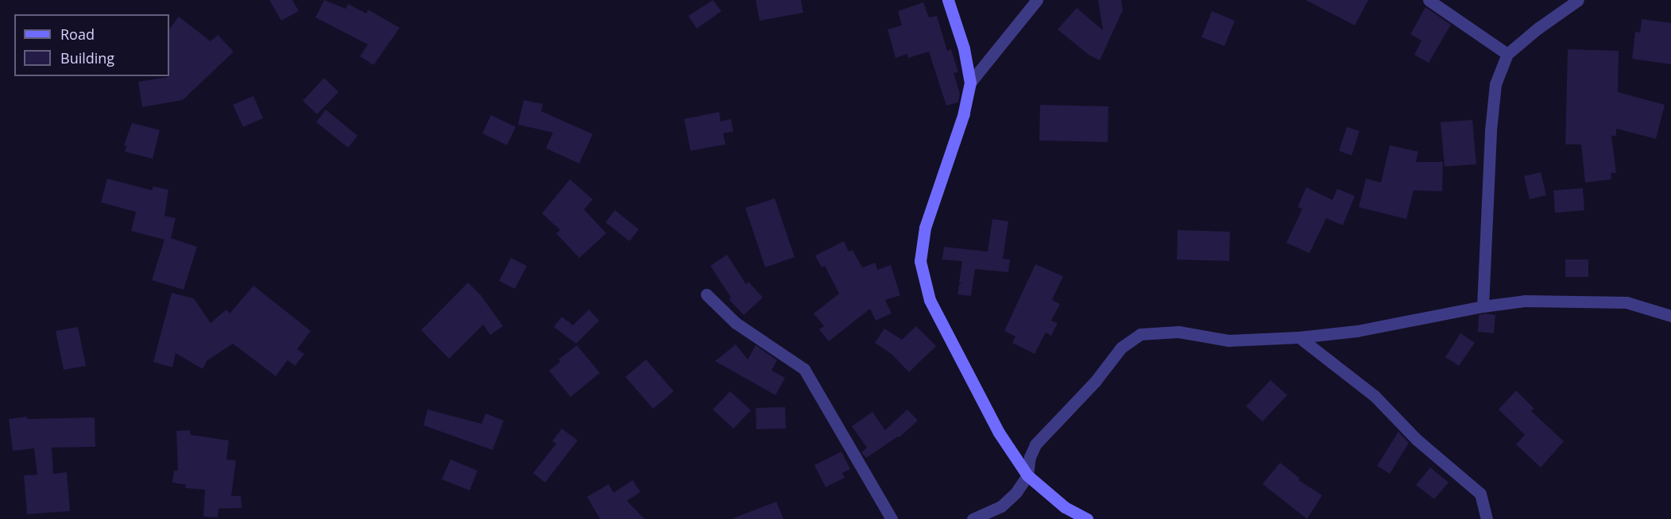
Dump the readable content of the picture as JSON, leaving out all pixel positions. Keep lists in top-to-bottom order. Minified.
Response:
{"legend":["Road","Building"]}
